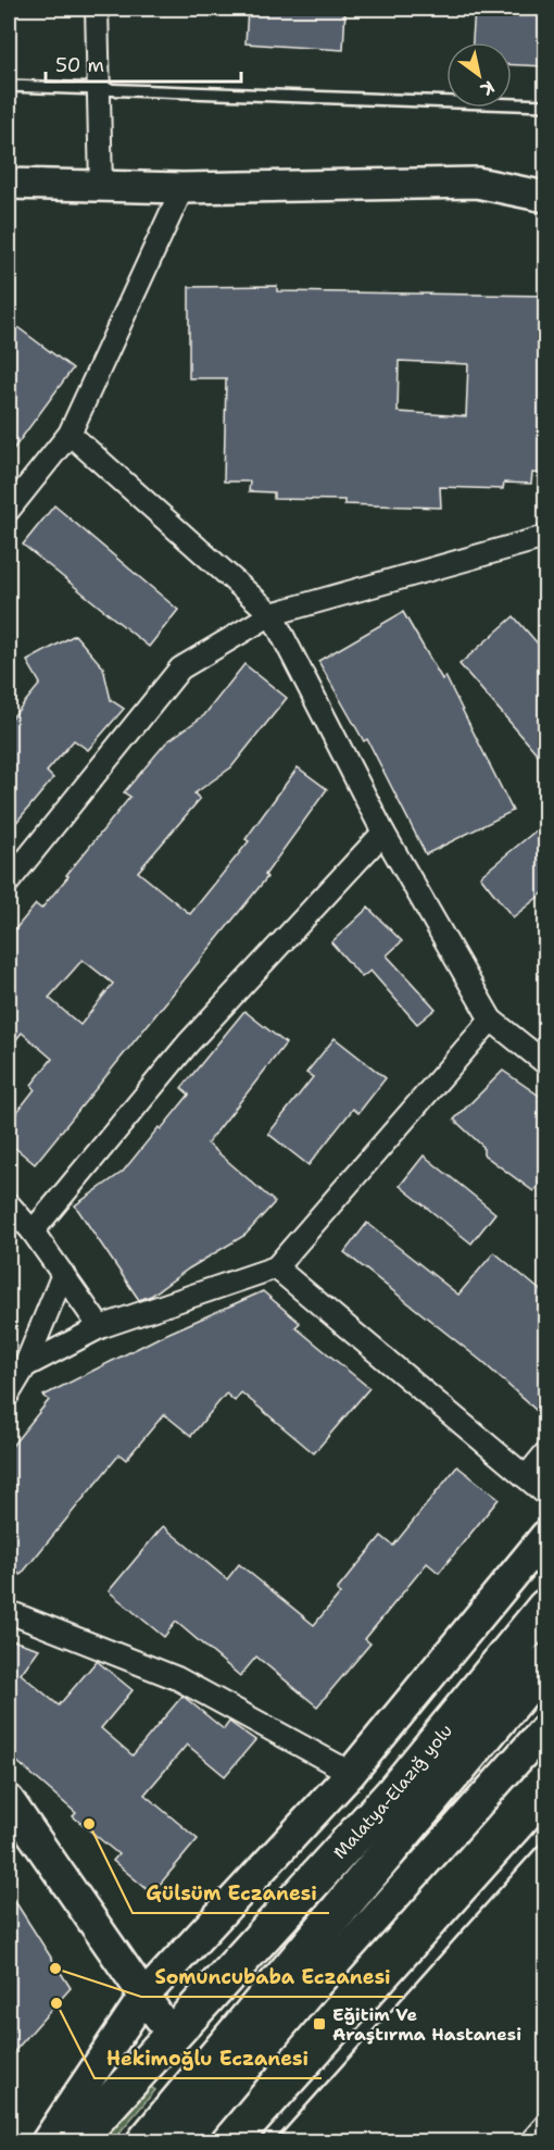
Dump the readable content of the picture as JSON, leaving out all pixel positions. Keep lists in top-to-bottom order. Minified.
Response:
{"streets":{"highway":["Malatya-Elazığ yolu"]},"places":{"other":["Gülsüm Eczanesi","Somuncubaba Eczanesi","Hekimoğlu Eczanesi"],"transit":["Eğitim Ve Araştırma Hastanesi"]},"scale_bar":"50 m","north":"bottom right"}
